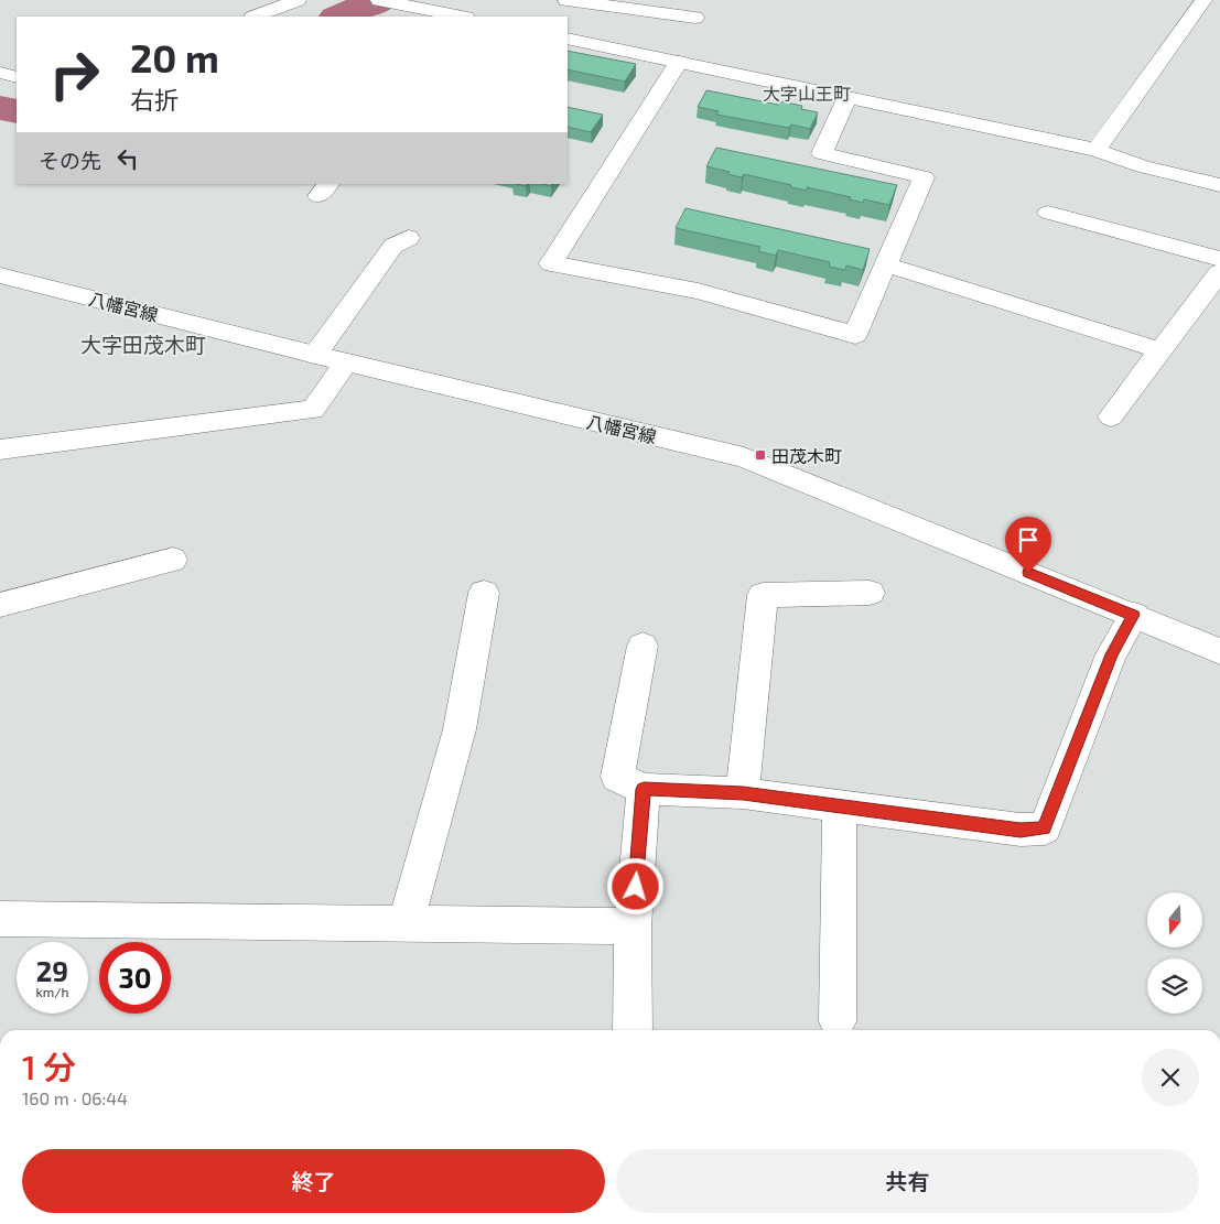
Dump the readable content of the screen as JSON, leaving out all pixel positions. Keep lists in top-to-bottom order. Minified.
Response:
{"streets":{"street":["八幡宮線"]},"districts":["大字山王町","大字田茂木町"],"places":{"transit":["田茂木町"]},"north":"bottom","page":{"turn":["20 m","右折"],"then":"その先","speed":"29 km/h","limit":"30","heading":["1 分","160 m · 06:44"],"buttons":["終了","共有"]}}
